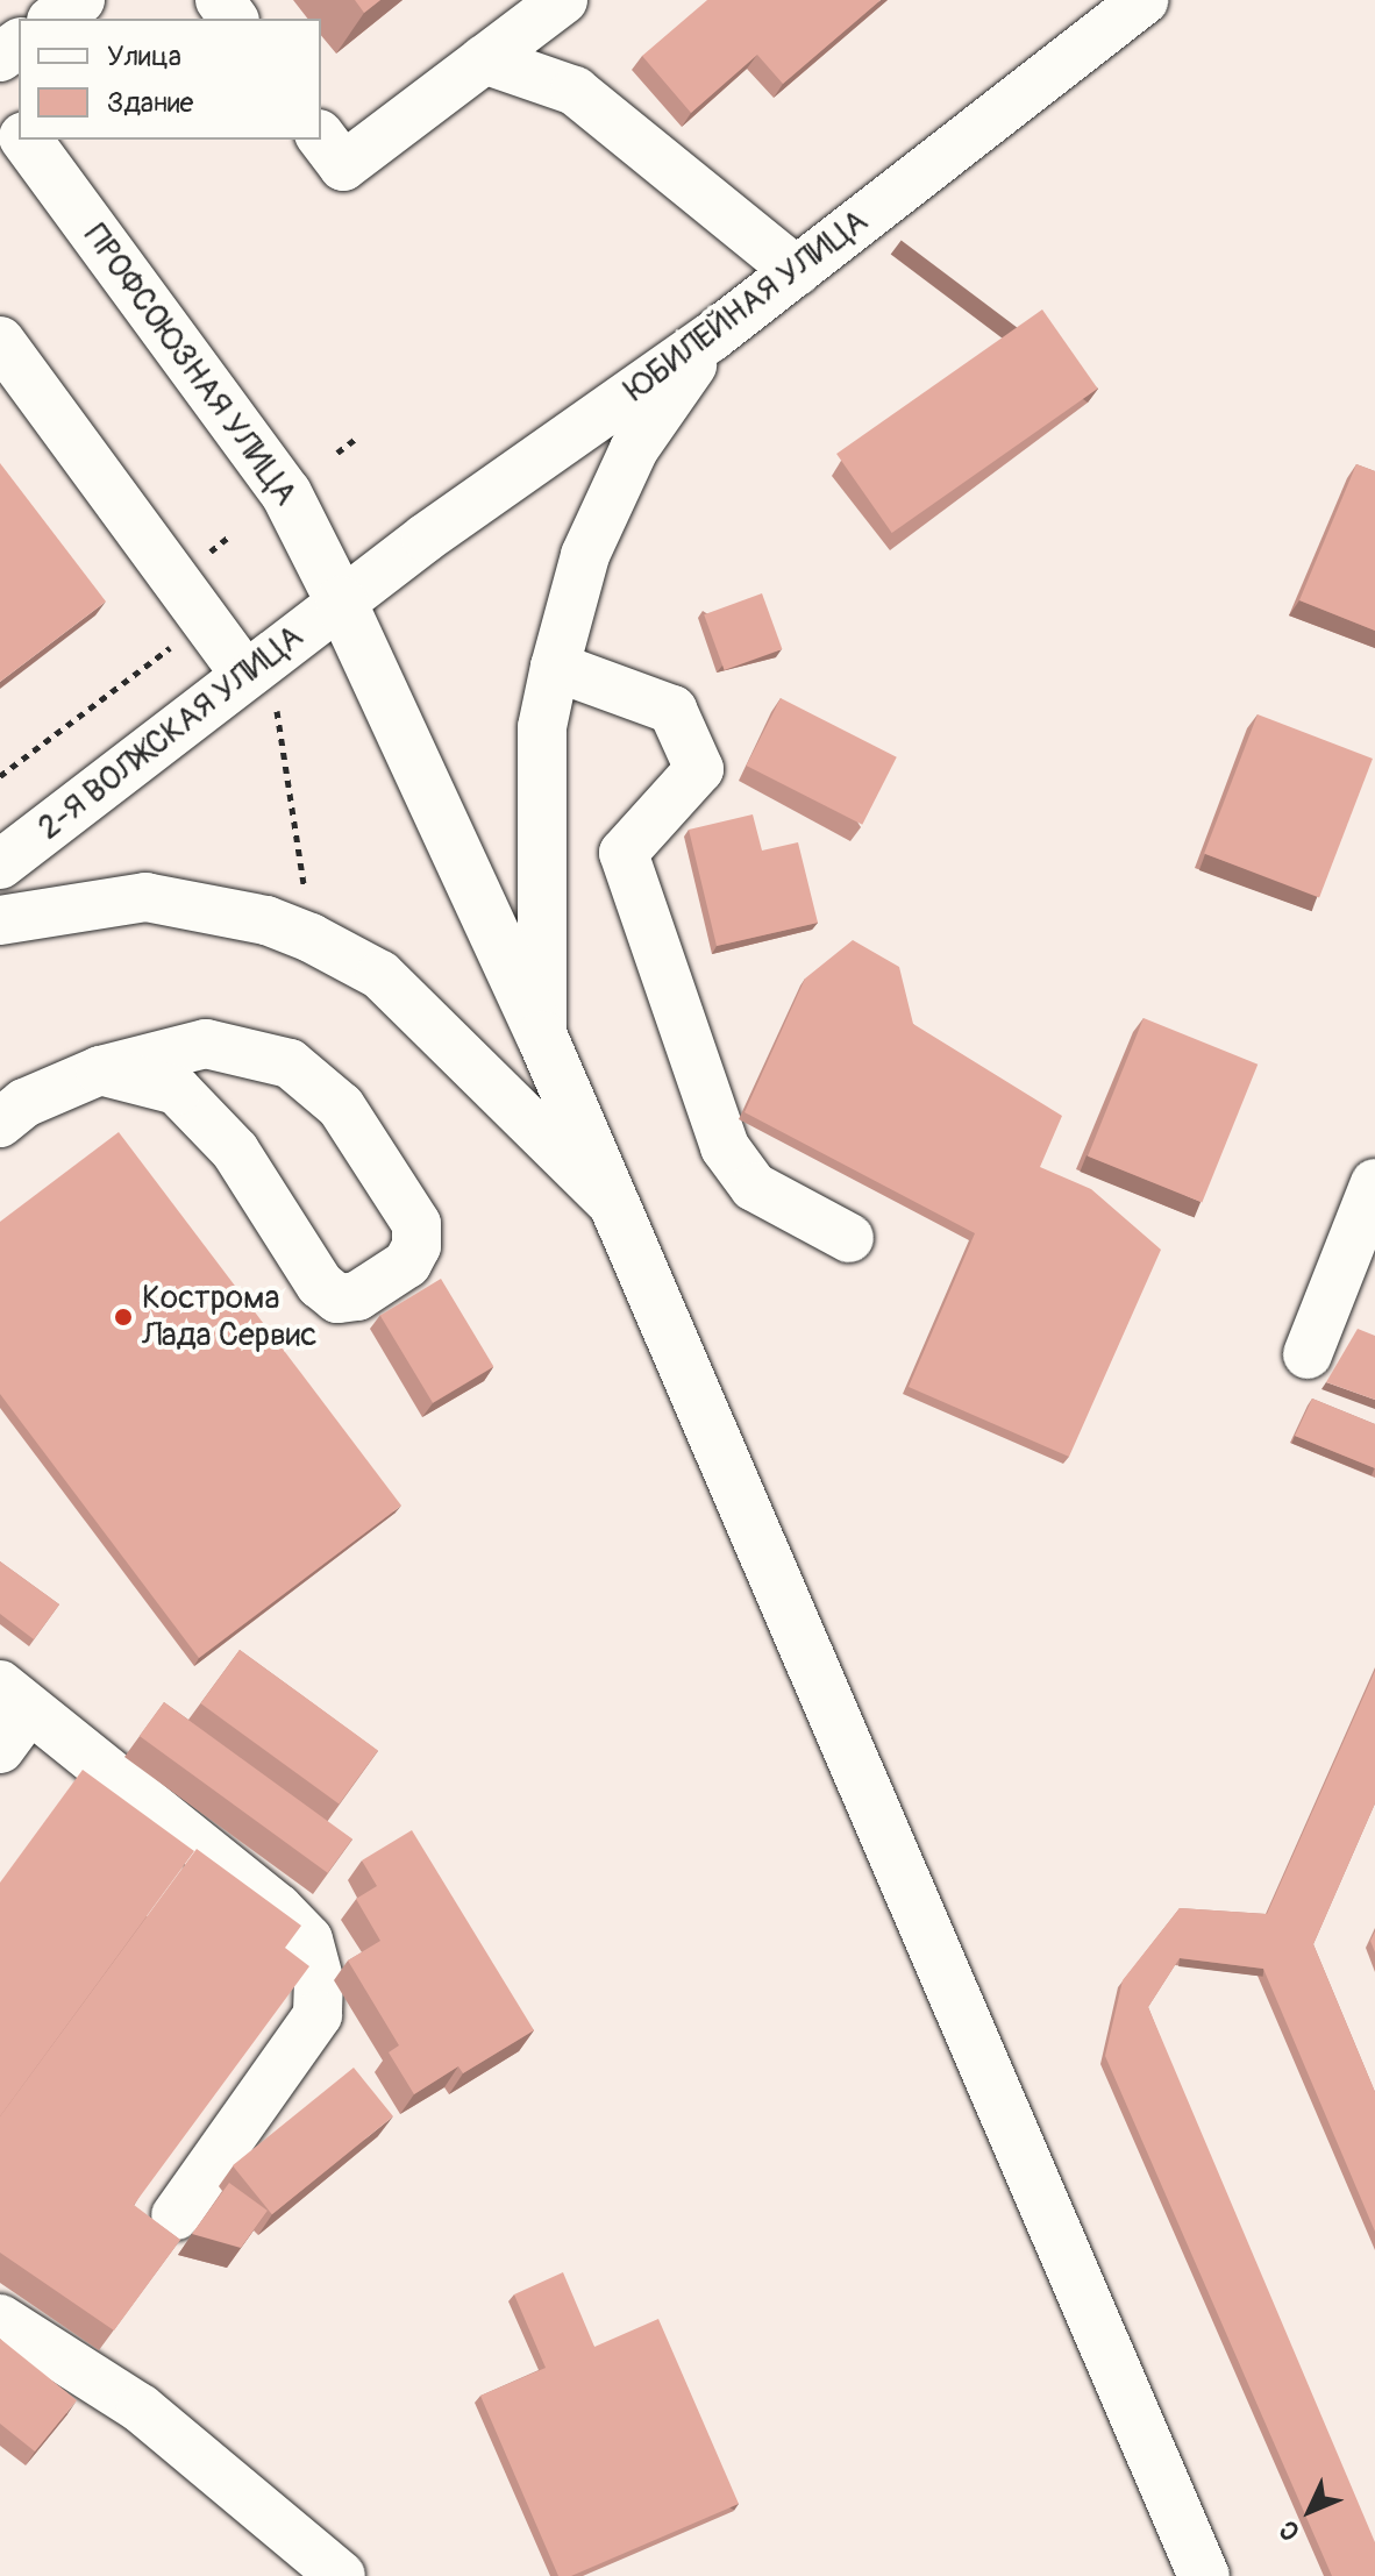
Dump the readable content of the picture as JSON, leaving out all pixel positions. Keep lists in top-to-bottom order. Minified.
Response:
{"streets":{"highway":["ПРОФСОЮЗНАЯ УЛИЦА"],"street":["ЮБИЛЕЙНАЯ УЛИЦА","2-Я ВОЛЖСКАЯ УЛИЦА"]},"crossings":[["ЮБИЛЕЙНАЯ УЛИЦА","ПРОФСОЮЗНАЯ УЛИЦА"],["ЮБИЛЕЙНАЯ УЛИЦА","2-Я ВОЛЖСКАЯ УЛИЦА"],["ПРОФСОЮЗНАЯ УЛИЦА","2-Я ВОЛЖСКАЯ УЛИЦА"]],"places":["Кострома Лада Сервис"],"legend":["Улица","Здание"],"north":"bottom left"}
